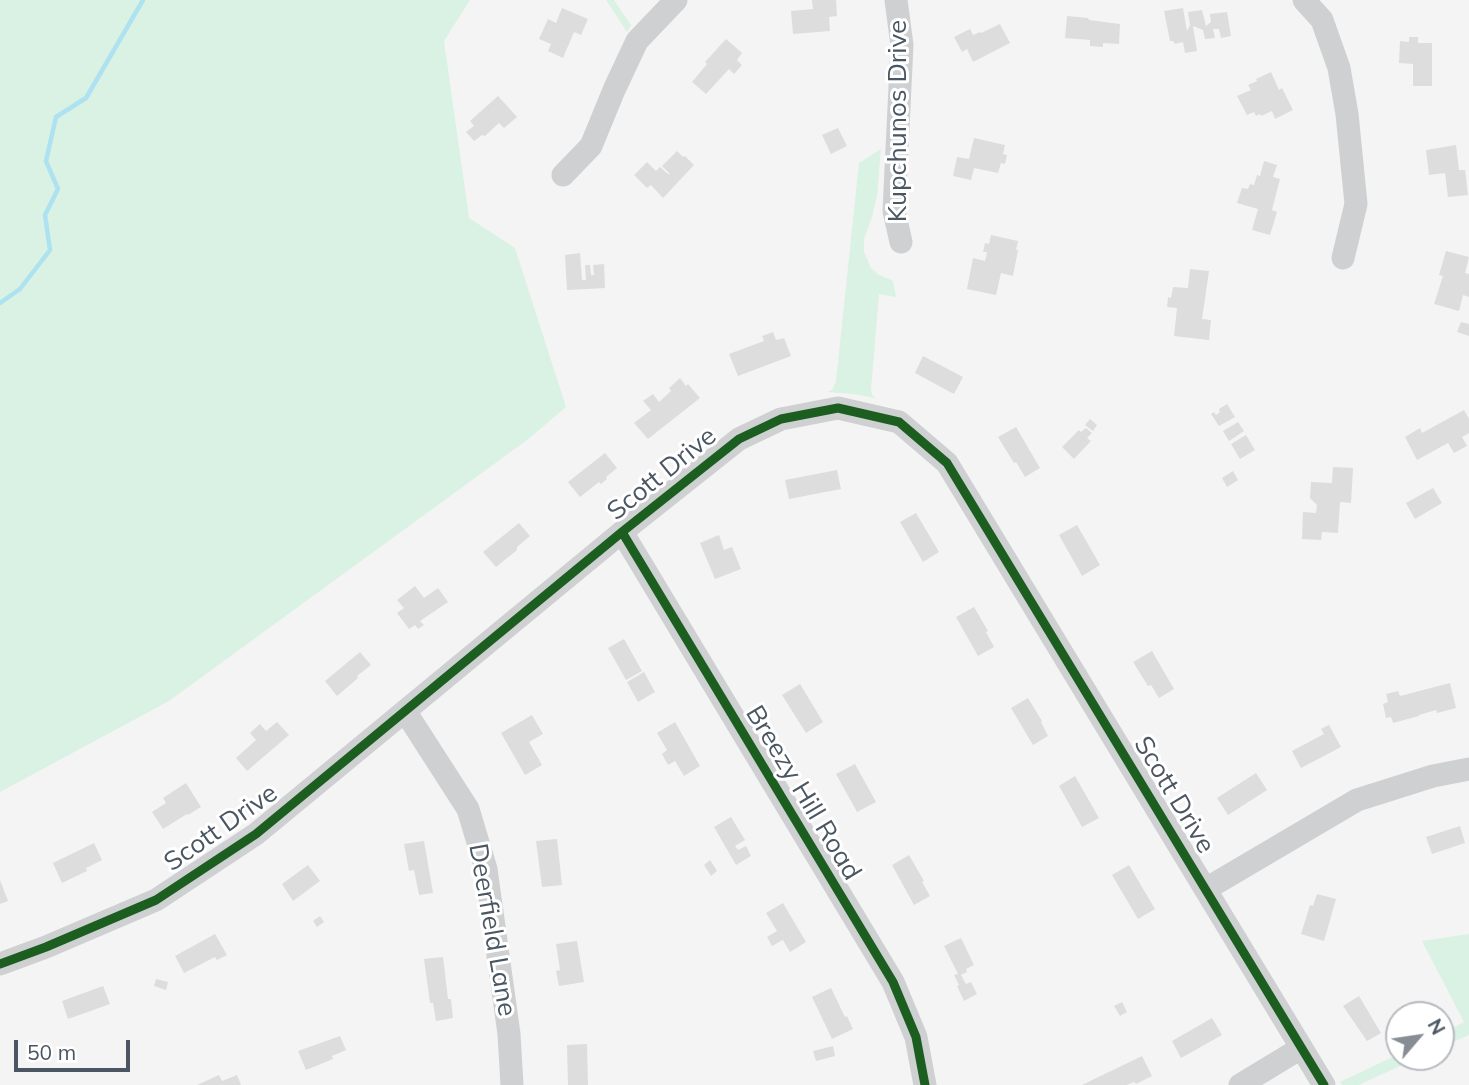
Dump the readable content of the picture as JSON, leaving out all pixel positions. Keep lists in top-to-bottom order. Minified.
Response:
{"streets":{"street":["Kupchunos Drive","Scott Drive","Breezy Hill Road","Deerfield Lane"]},"crossings":[["Scott Drive","Breezy Hill Road"],["Scott Drive","Deerfield Lane"]],"scale_bar":"50 m","north":"top right"}
